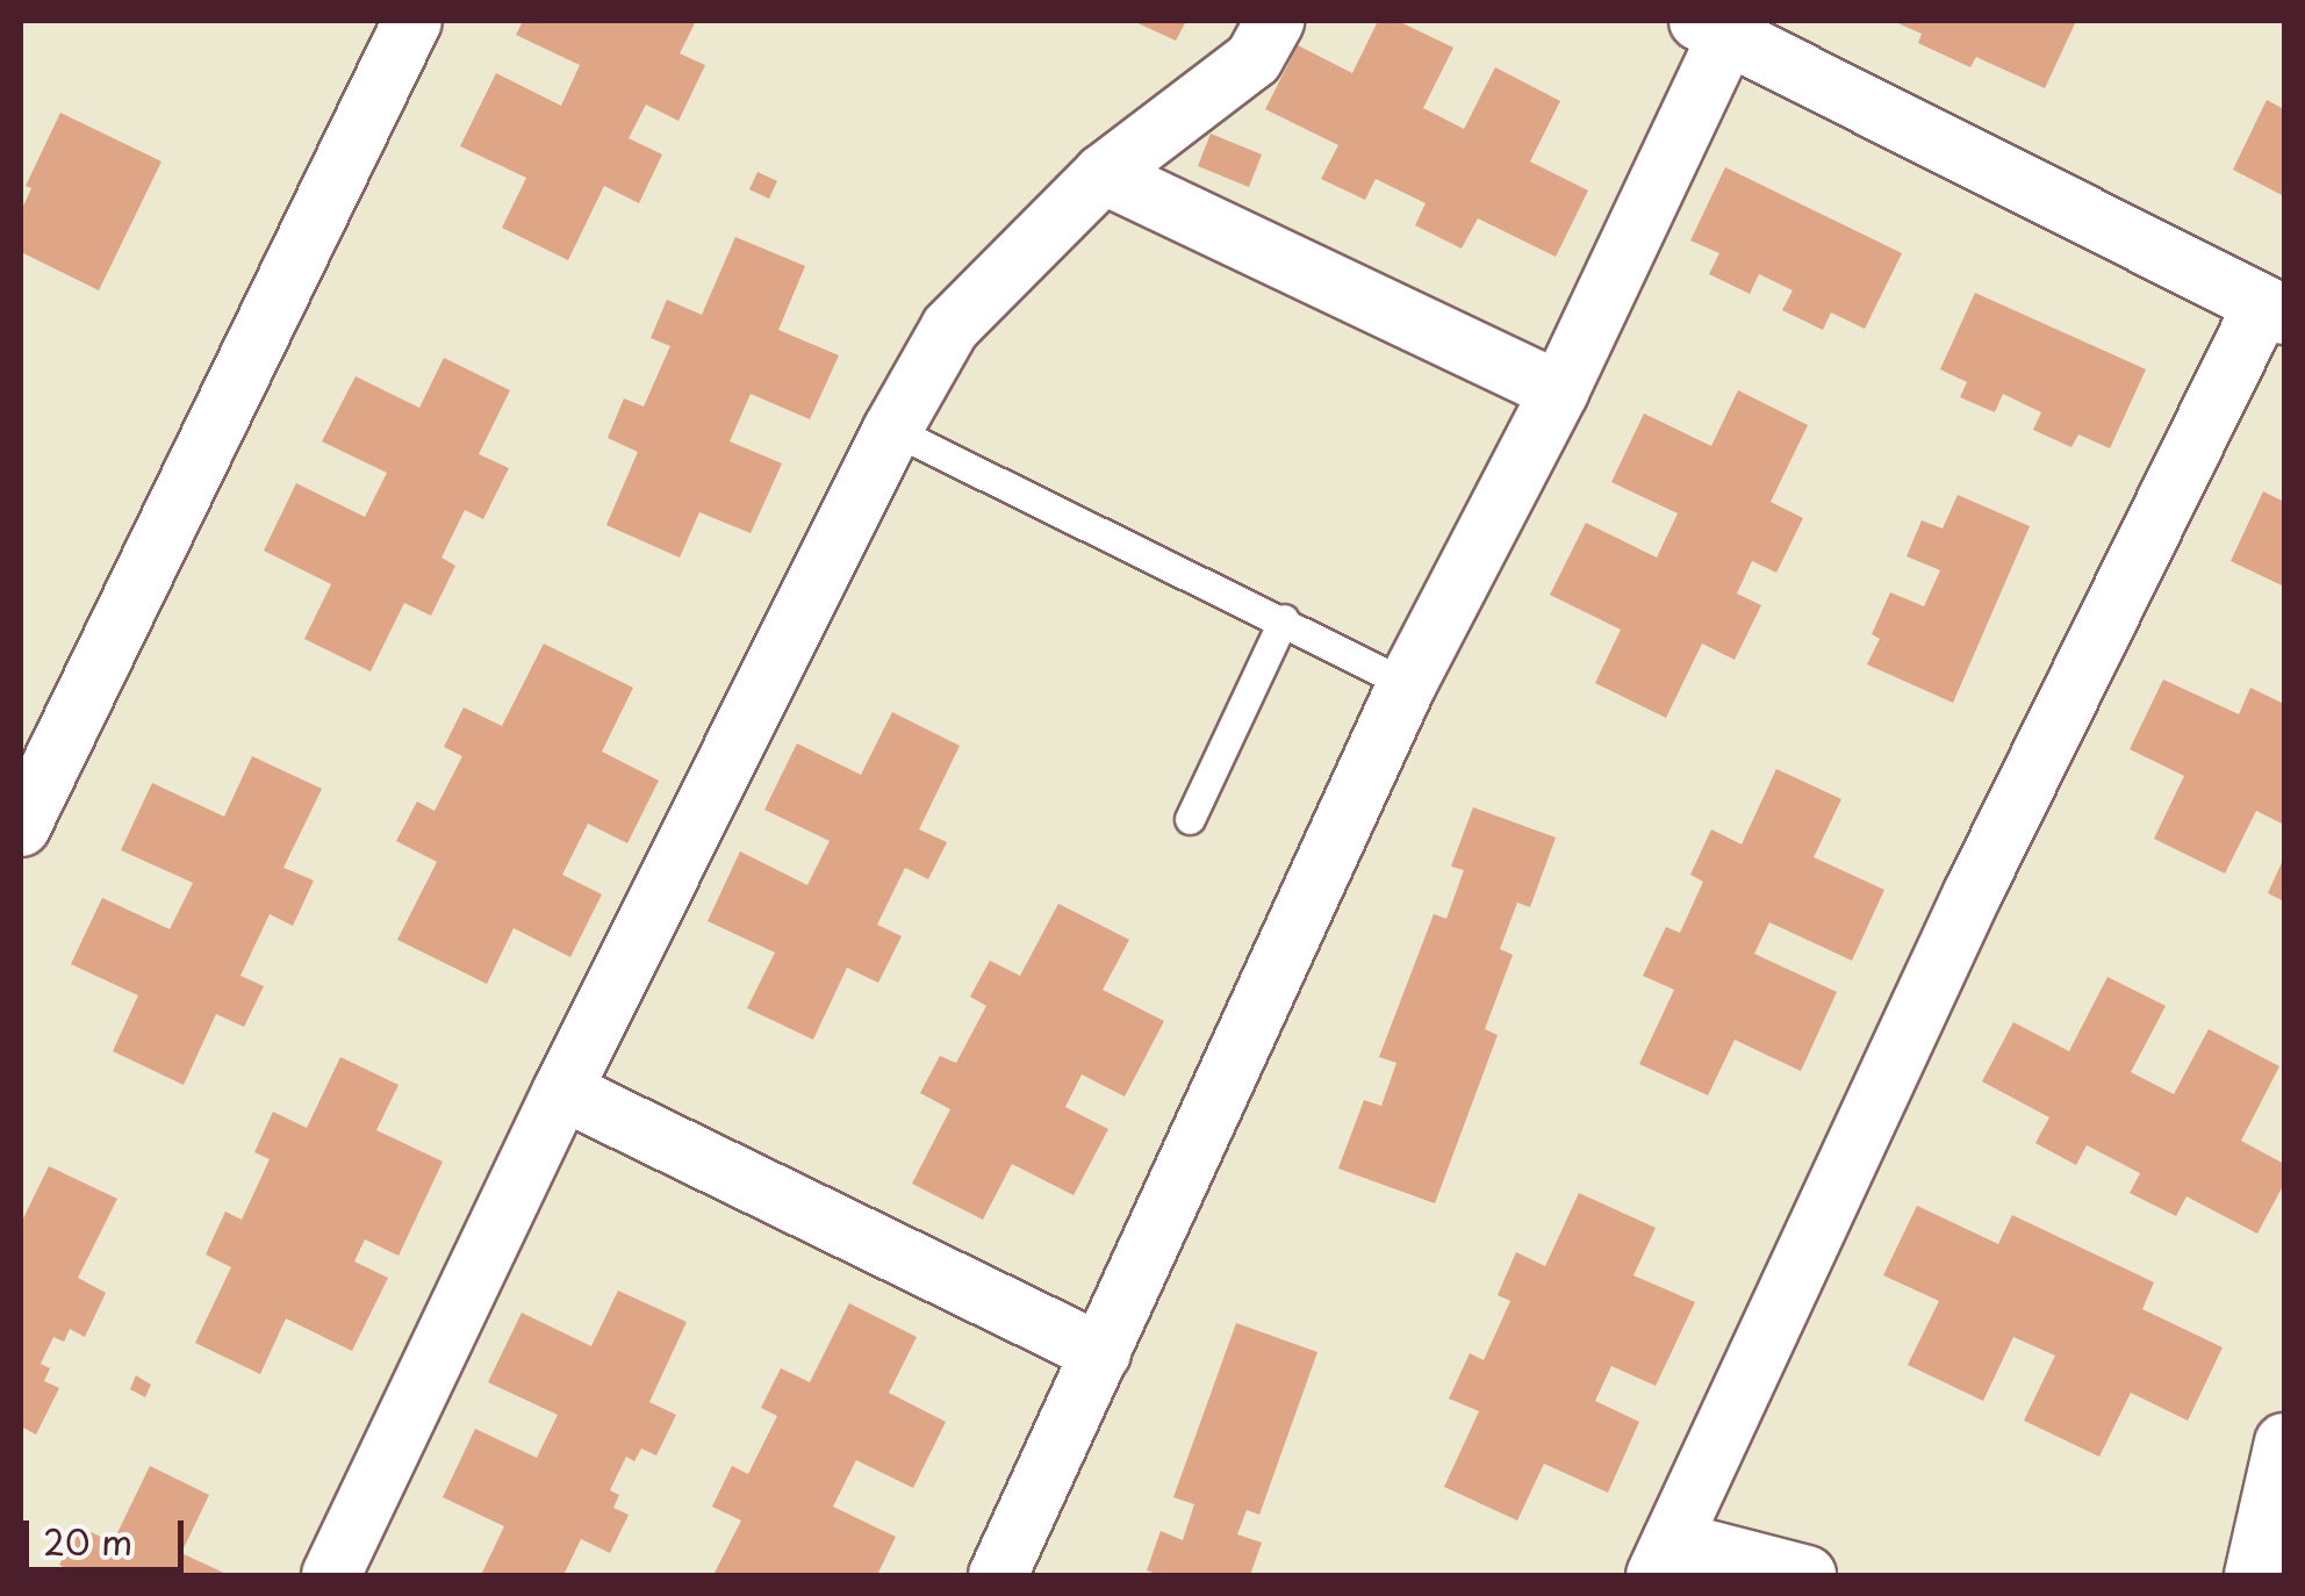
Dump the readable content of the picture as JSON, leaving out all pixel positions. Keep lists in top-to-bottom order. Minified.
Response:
{"scale_bar":"20 m"}
